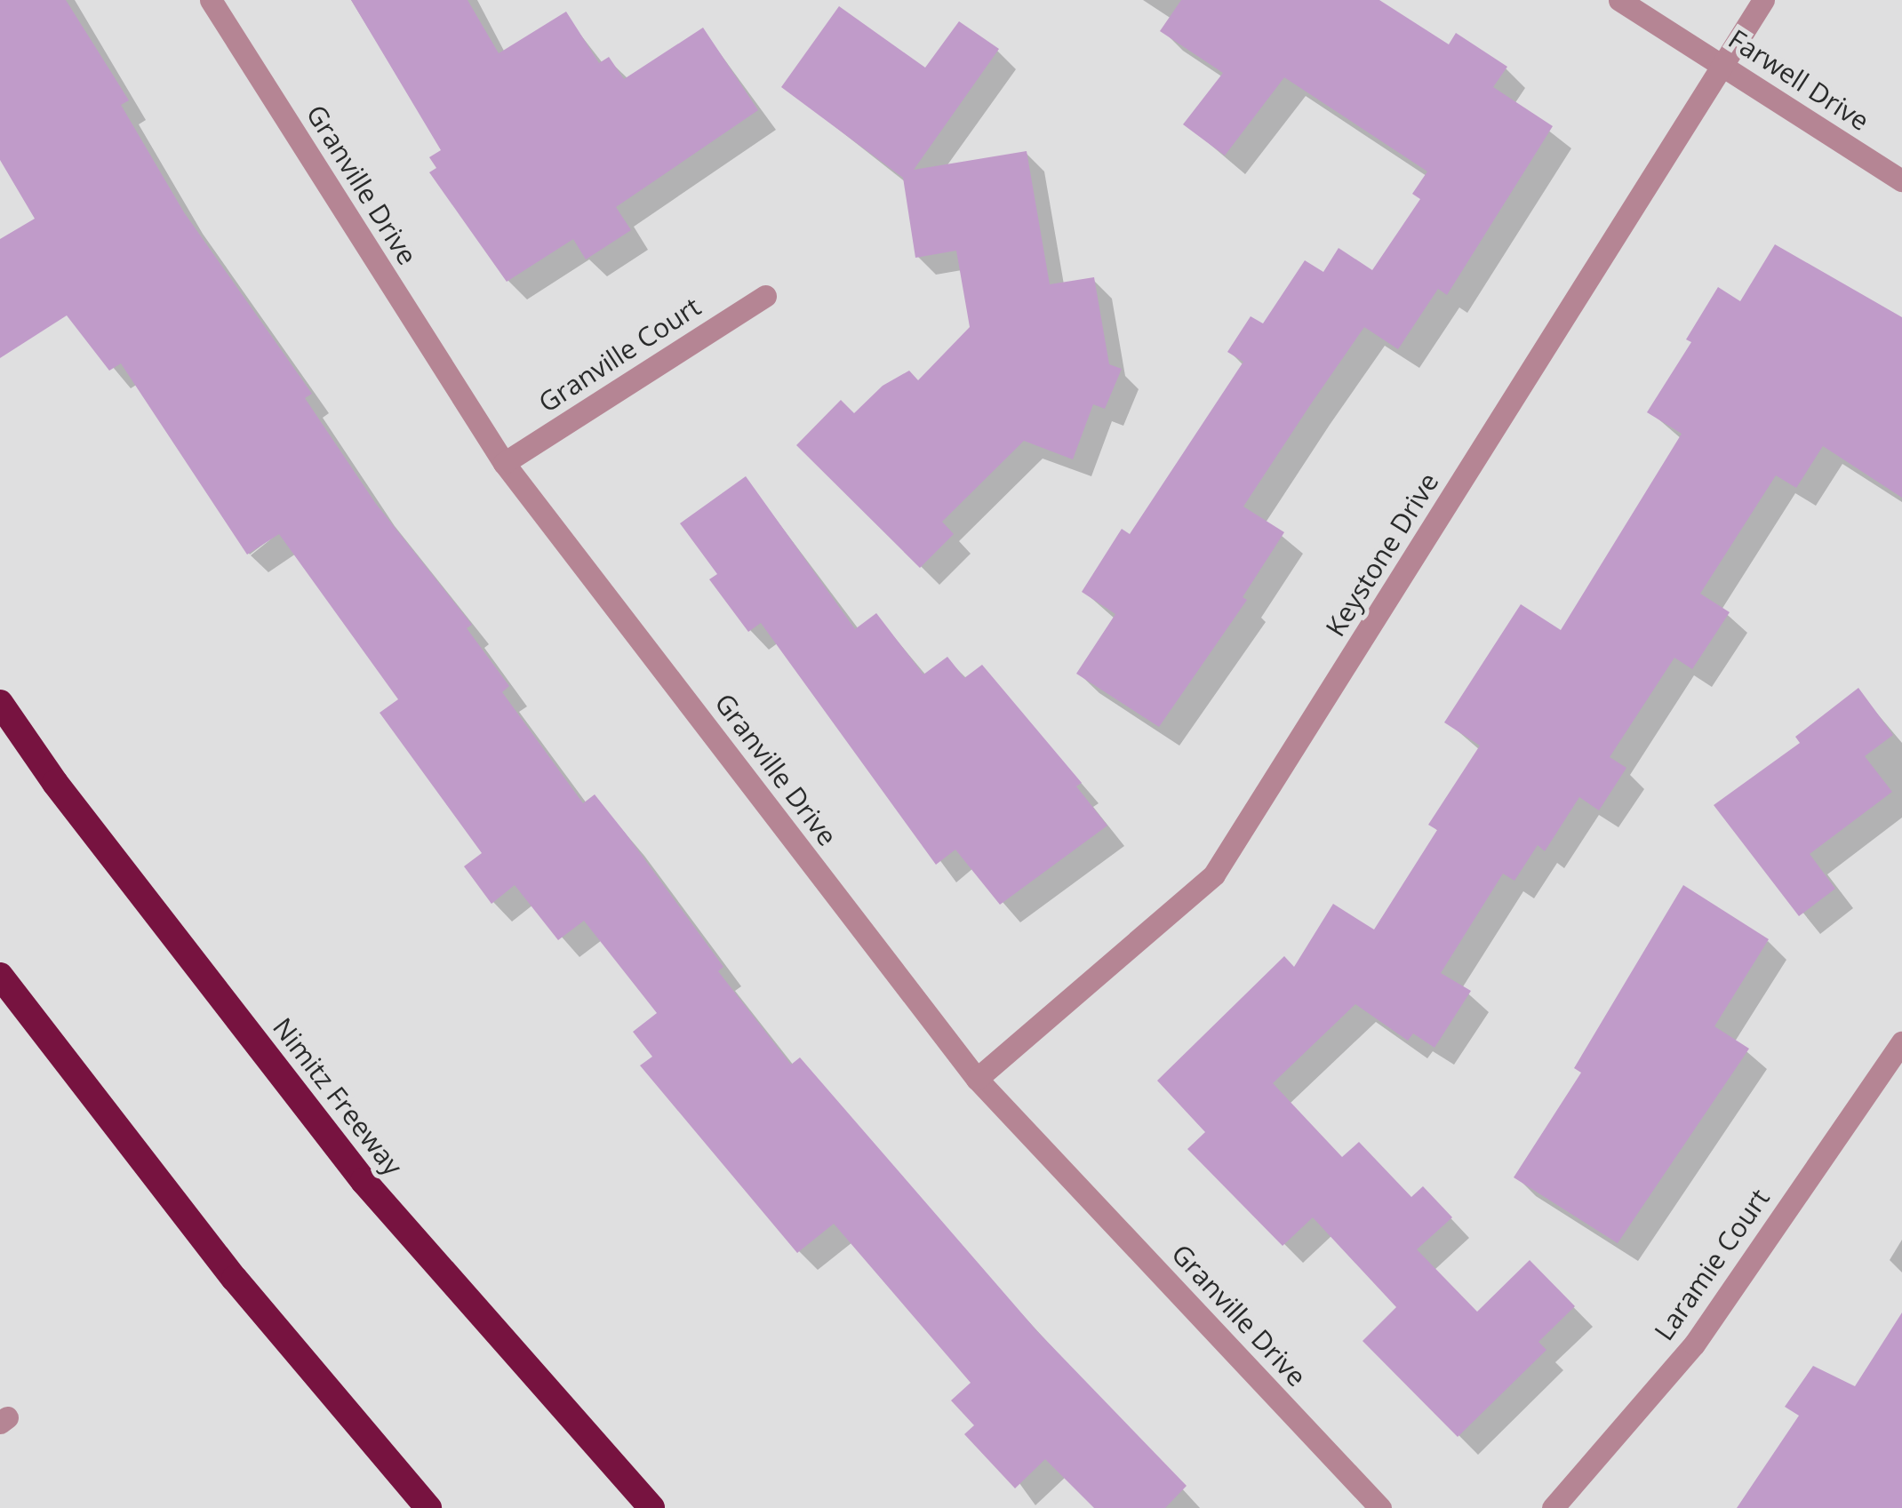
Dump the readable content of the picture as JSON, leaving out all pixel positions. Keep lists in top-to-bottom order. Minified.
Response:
{"streets":{"highway":["Nimitz Freeway"],"street":["Farwell Drive","Granville Drive","Granville Court","Keystone Drive","Laramie Court"]},"crossings":[["Farwell Drive","Keystone Drive"],["Granville Drive","Granville Court"],["Granville Drive","Keystone Drive"]]}
